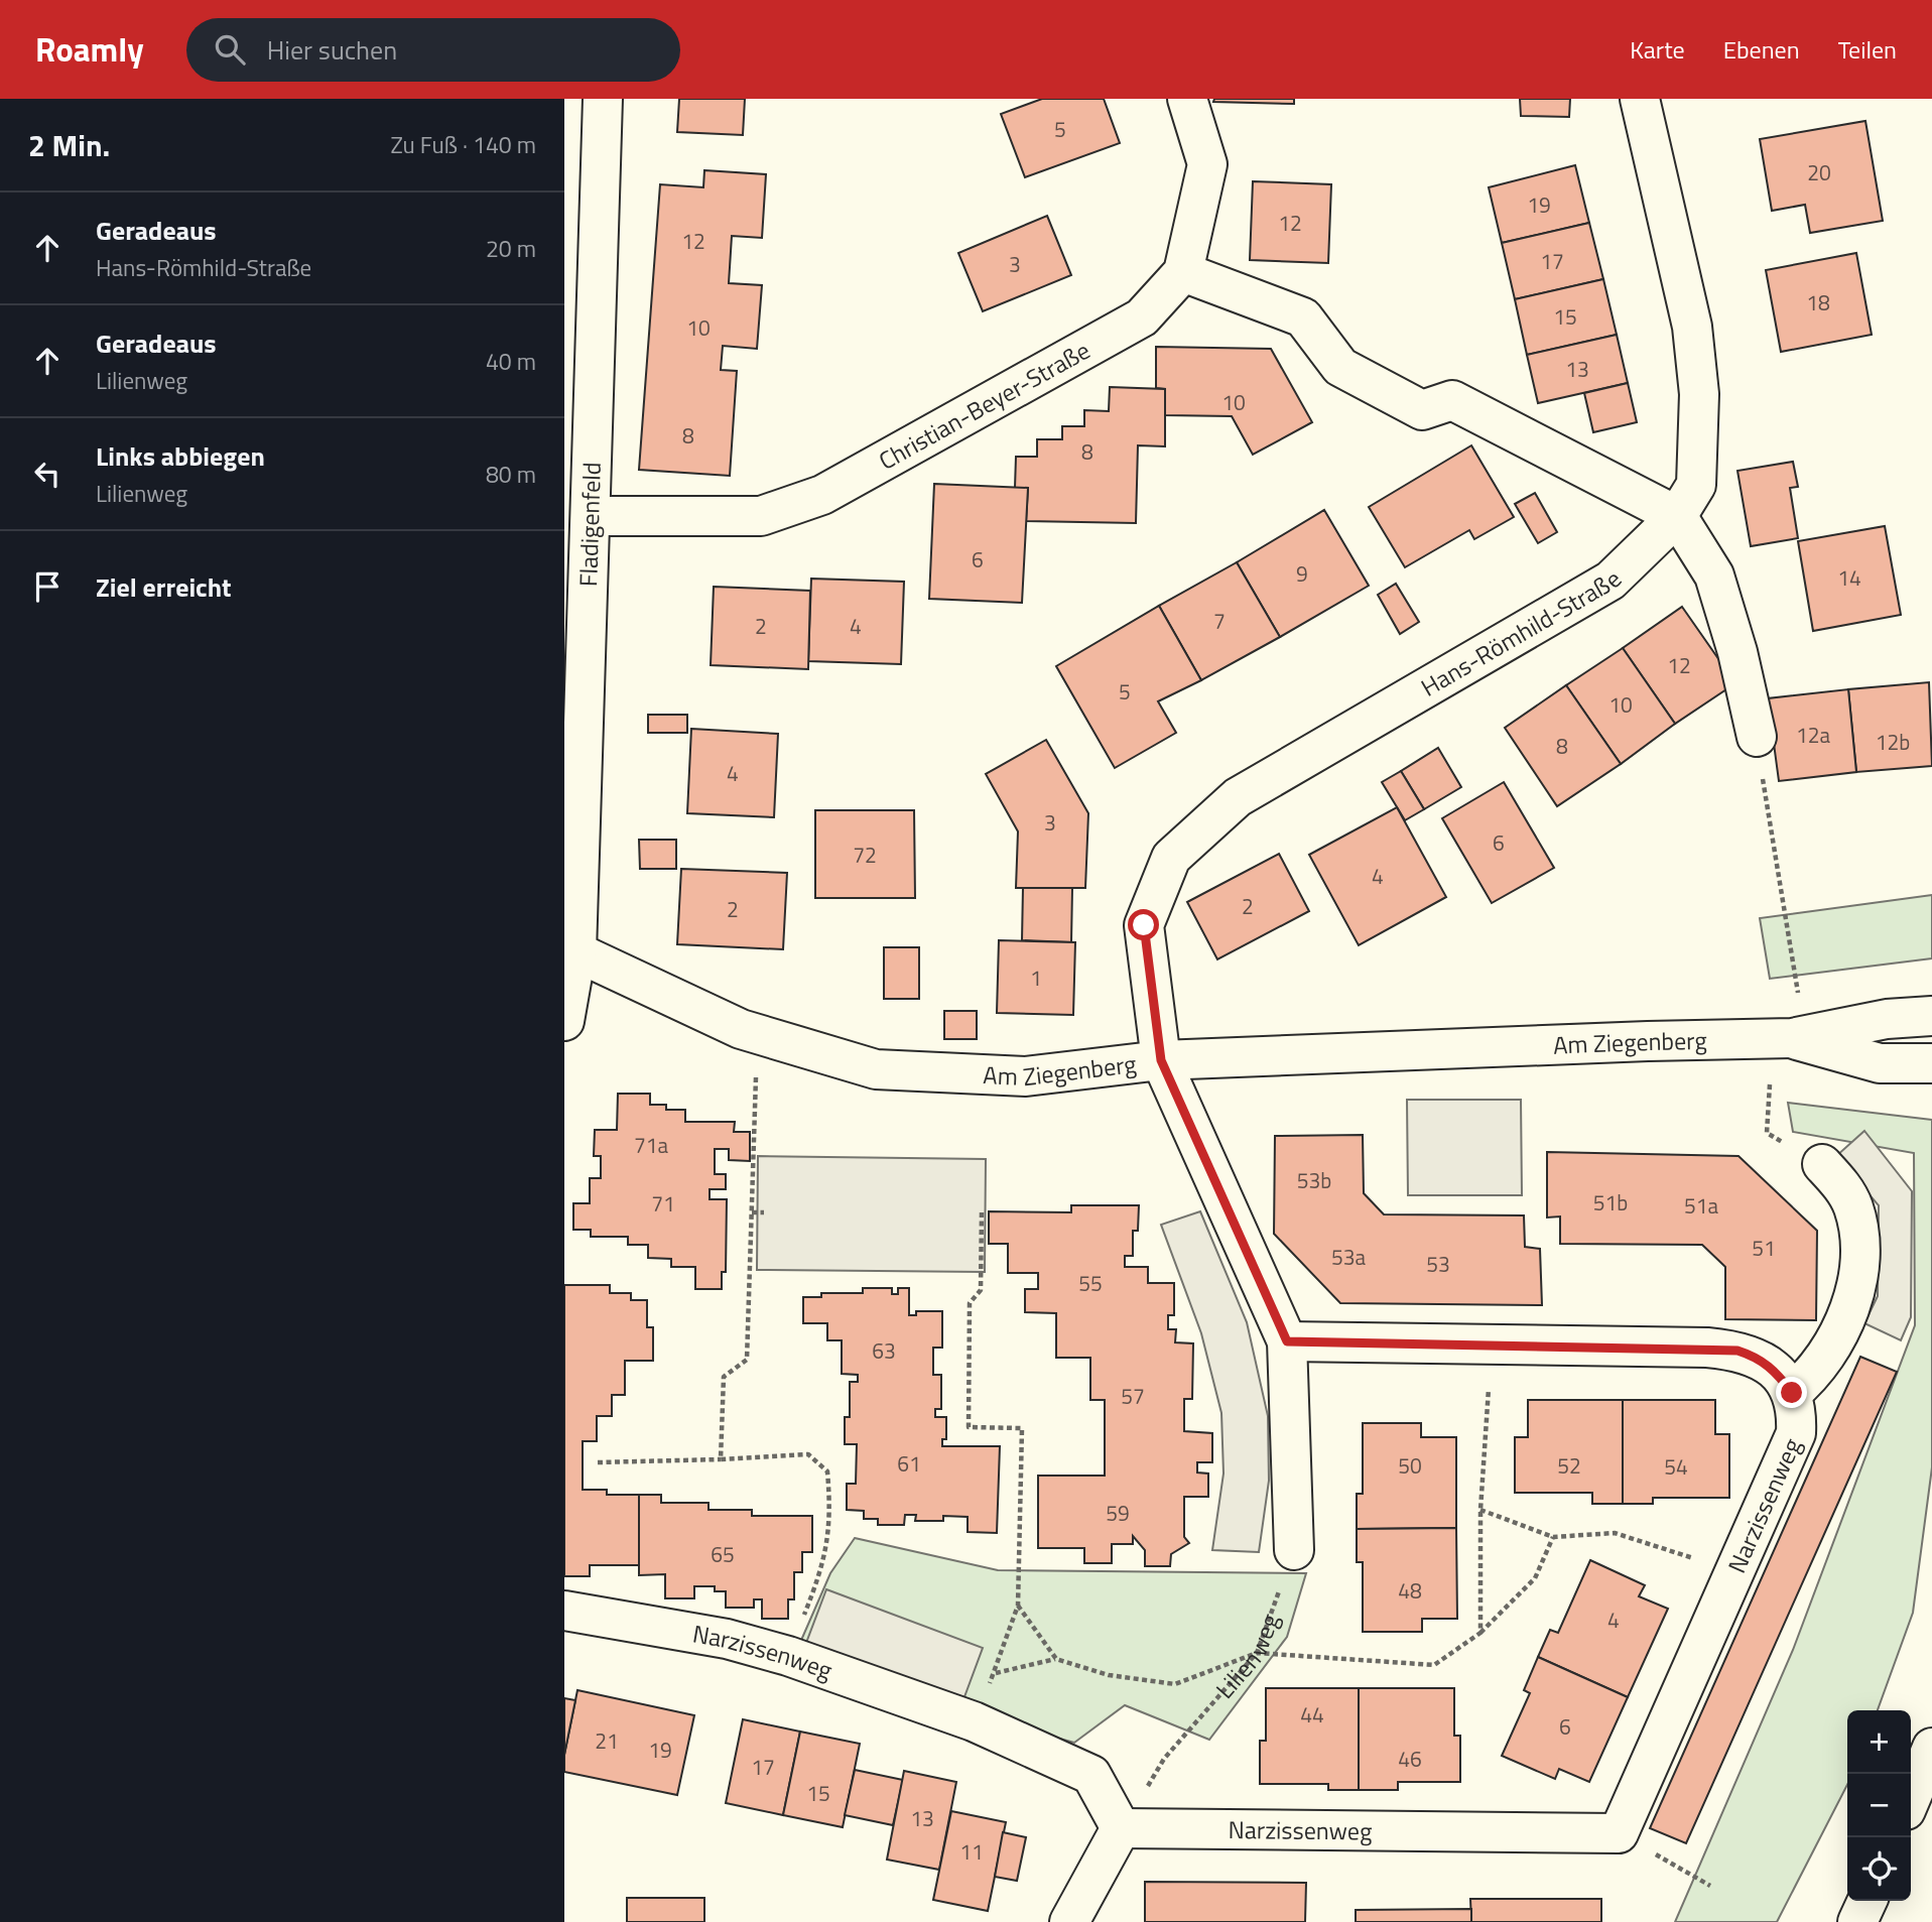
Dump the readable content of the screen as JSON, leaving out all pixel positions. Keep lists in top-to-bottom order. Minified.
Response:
{"streets":{"street":["Christian-Beyer-Straße","Fladigenfeld","Hans-Römhild-Straße","Am Ziegenberg","Narzissenweg"],"path":["Lilienweg"]},"crossings":[["Christian-Beyer-Straße","Fladigenfeld"],["Fladigenfeld","Am Ziegenberg"],["Hans-Römhild-Straße","Am Ziegenberg"],["Narzissenweg","Lilienweg"]],"house_numbers":["5","20","19","12","12","17","3","18","15","10","13","10","8","8","6","9","14","7","2","4","12","5","10","12a","12b","8","4","3","6","72","4","2","2","1","71a","53b","51b","71","51a","51","53a","53","55","63","57","61","50","52","54","59","65","48","4","44","6","21","19","46","17","15","13","11"],"page":{"header":"Roamly","search":"Hier suchen","nav":["Karte","Ebenen","Teilen"],"heading":["2 Min.","Zu Fuß · 140 m"],"list":[["Geradeaus","Hans-Römhild-Straße","20 m"],["Geradeaus","Lilienweg","40 m"],["Links abbiegen","Lilienweg","80 m"],"Ziel erreicht"],"map_buttons":["+","−"]}}
